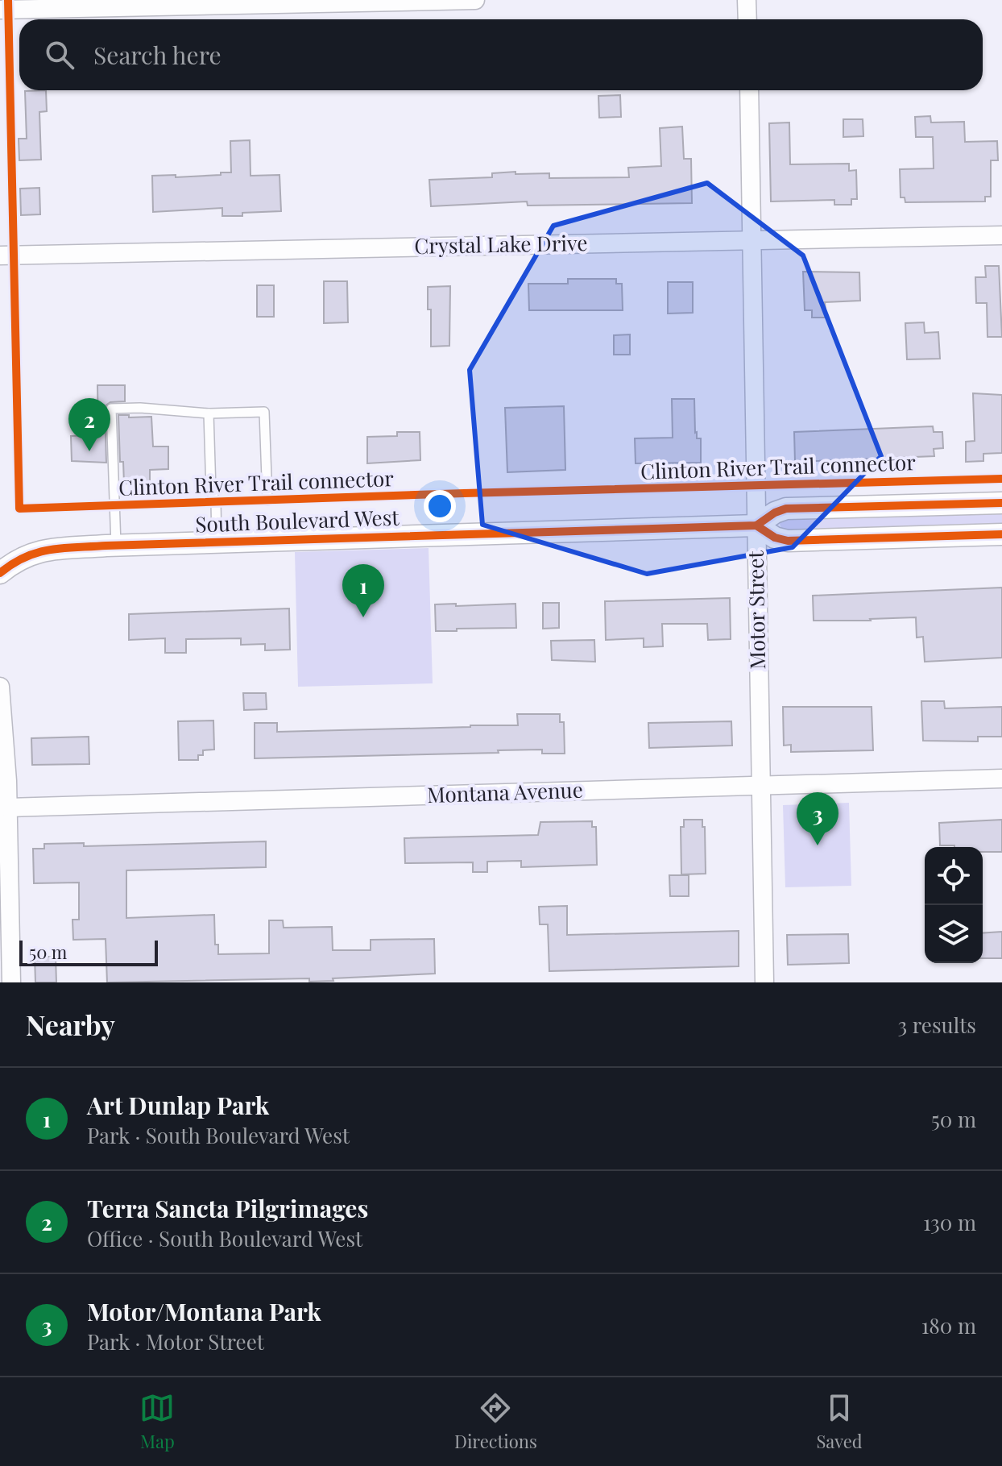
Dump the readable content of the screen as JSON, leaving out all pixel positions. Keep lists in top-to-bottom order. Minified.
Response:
{"streets":{"street":["Crystal Lake Drive","South Boulevard West","Motor Street","Montana Avenue"],"cycle path":["Clinton River Trail connector"]},"crossings":[["Crystal Lake Drive","Motor Street"],["South Boulevard West","Motor Street"],["Motor Street","Montana Avenue"]],"scale_bar":"50 m","page":{"search":"Search here","pins":["2","1","3"],"scale":"50 m","heading":["Nearby","3 results"],"list":[{"mark":"1","name":"Art Dunlap Park","note":"Park · South Boulevard West","value":"50 m"},{"mark":"2","name":"Terra Sancta Pilgrimages","note":"Office · South Boulevard West","value":"130 m"},{"mark":"3","name":"Motor/Montana Park","note":"Park · Motor Street","value":"180 m"}],"nav":["Map","Directions","Saved"]}}
